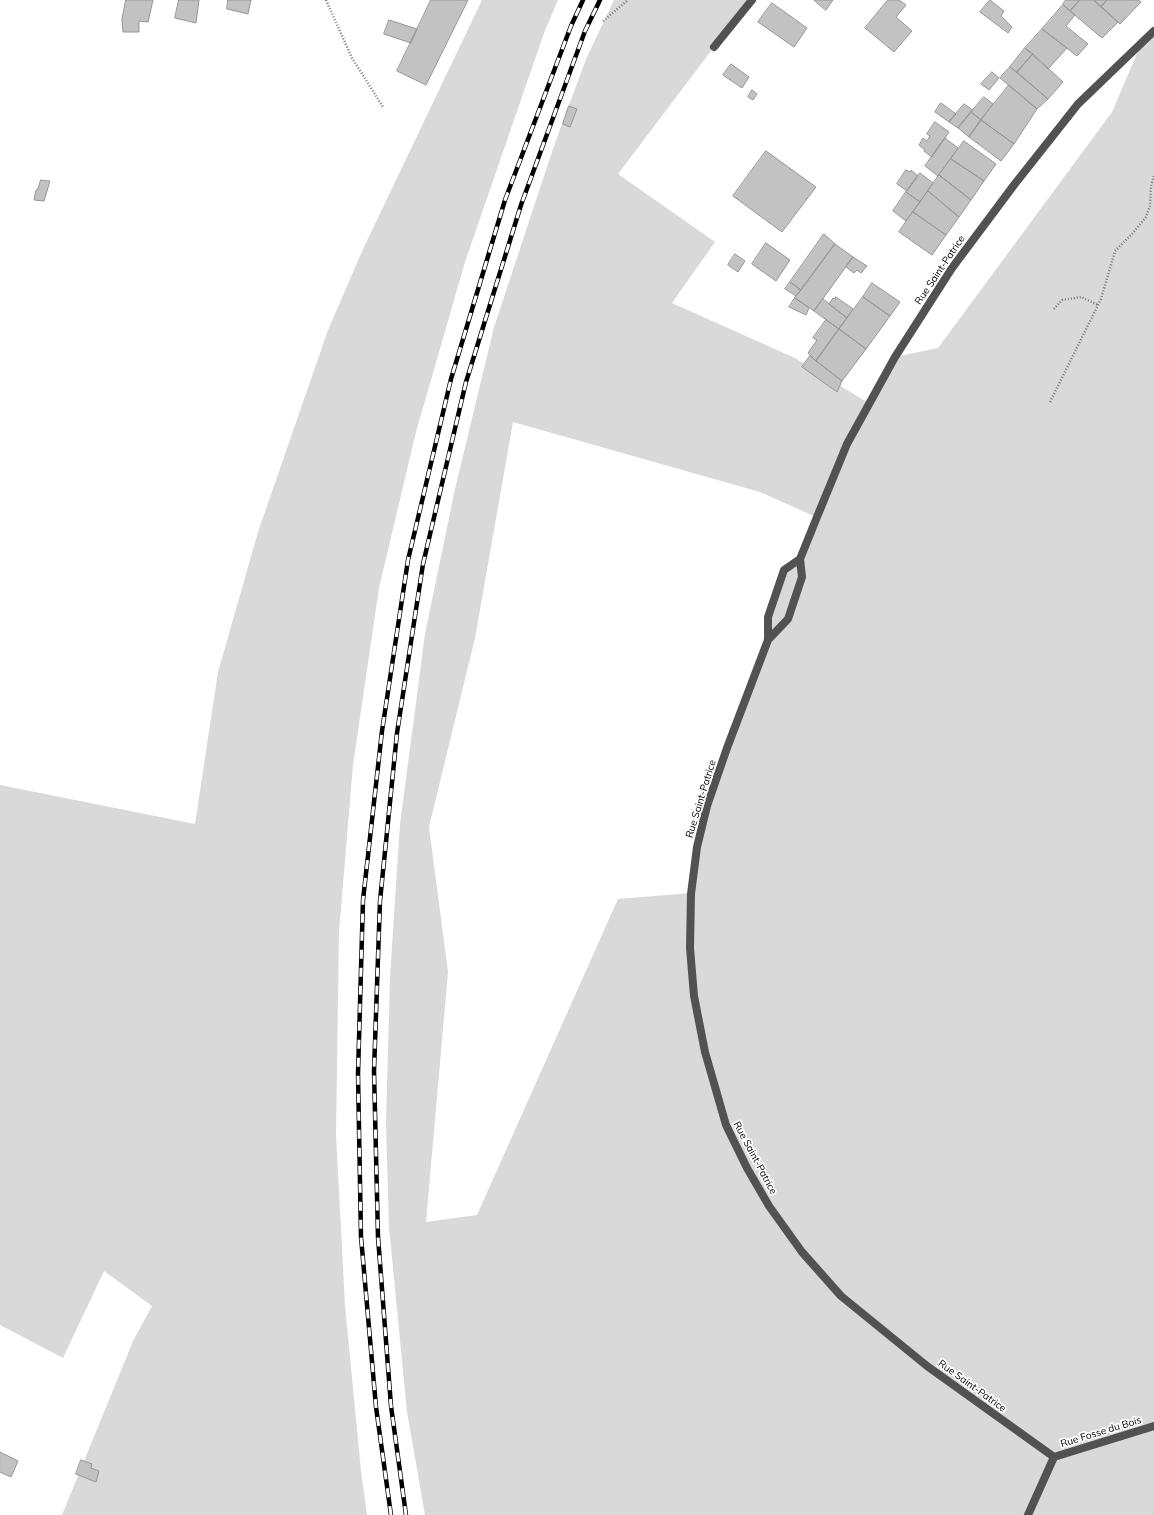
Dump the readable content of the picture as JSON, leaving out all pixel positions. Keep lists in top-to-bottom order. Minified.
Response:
{"streets":{"street":["Rue Saint-Patrice","Rue Fosse du Bois"]},"crossings":[["Rue Saint-Patrice","Rue Fosse du Bois"]]}
